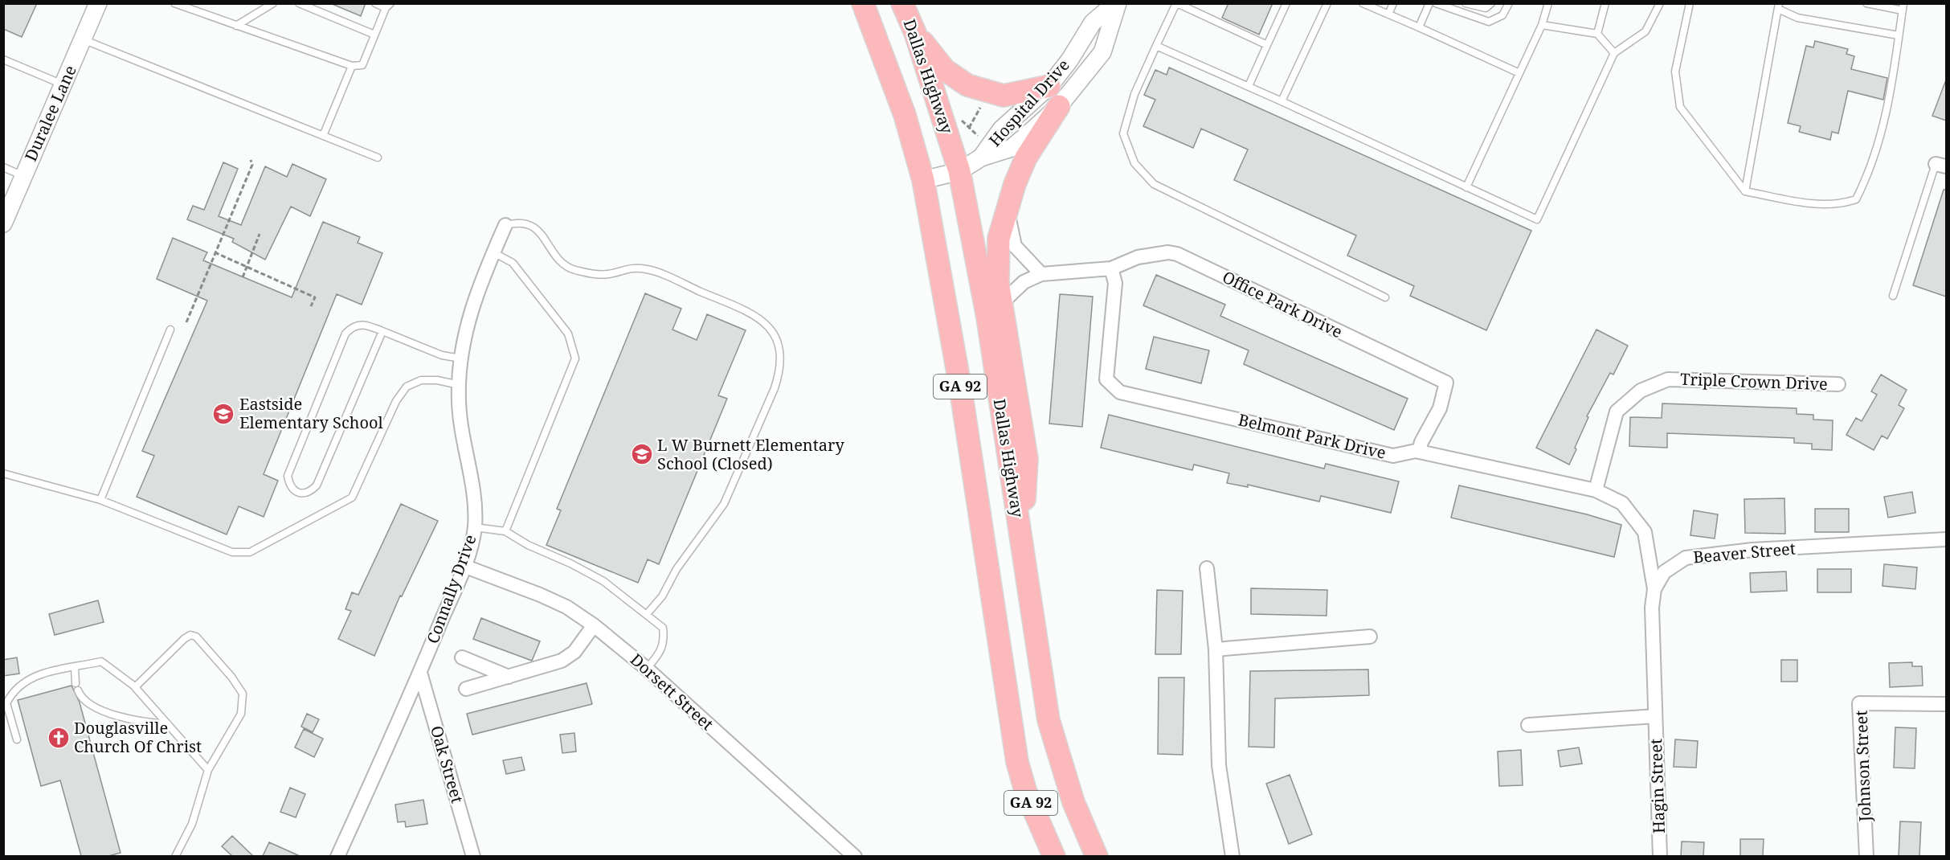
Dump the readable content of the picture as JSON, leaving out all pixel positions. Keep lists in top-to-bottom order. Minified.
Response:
{"streets":{"main road":["Dallas Highway","GA 92"],"street":["Hospital Drive","Duralee Lane","Office Park Drive","Triple Crown Drive","Belmont Park Drive","Beaver Street","Connally Drive","Dorsett Street","Oak Street","Johnson Street","Hagin Street"]},"crossings":[["Dallas Highway","Hospital Drive"],["Hospital Drive","GA 92"],["Office Park Drive","Belmont Park Drive"],["Triple Crown Drive","Belmont Park Drive"],["Belmont Park Drive","Beaver Street"],["Beaver Street","Hagin Street"],["Connally Drive","Dorsett Street"],["Connally Drive","Oak Street"]],"places":{"school or university":["Eastside Elementary School","L W Burnett Elementary School (Closed)"],"church":["Douglasville Church Of Christ"]}}
